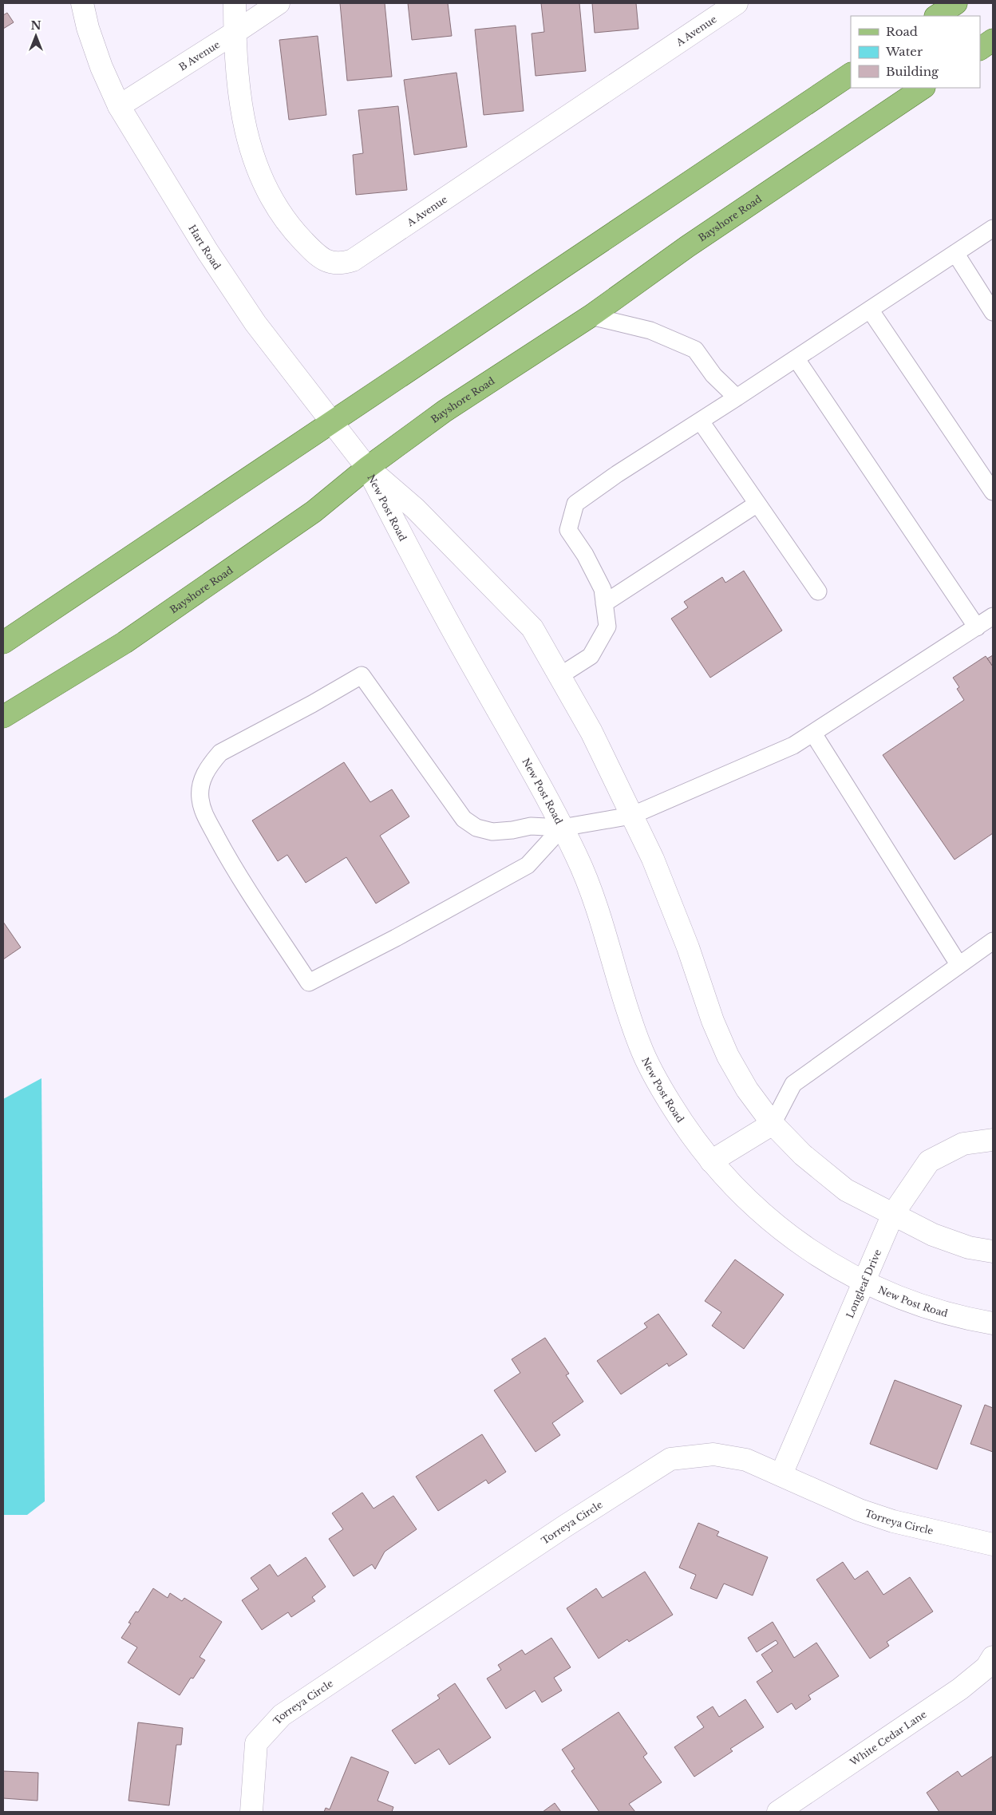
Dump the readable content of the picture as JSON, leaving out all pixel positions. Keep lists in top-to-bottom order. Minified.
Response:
{"streets":{"main road":["Bayshore Road"],"street":["A Avenue","B Avenue","Hart Road","New Post Road","Longleaf Drive","Torreya Circle","White Cedar Lane"]},"crossings":[["A Avenue","B Avenue"],["B Avenue","Hart Road"],["Bayshore Road","Hart Road"],["Bayshore Road","New Post Road"],["Hart Road","New Post Road"],["New Post Road","Longleaf Drive"],["Longleaf Drive","Torreya Circle"]],"legend":["Road","Water","Building"],"north":"top"}
